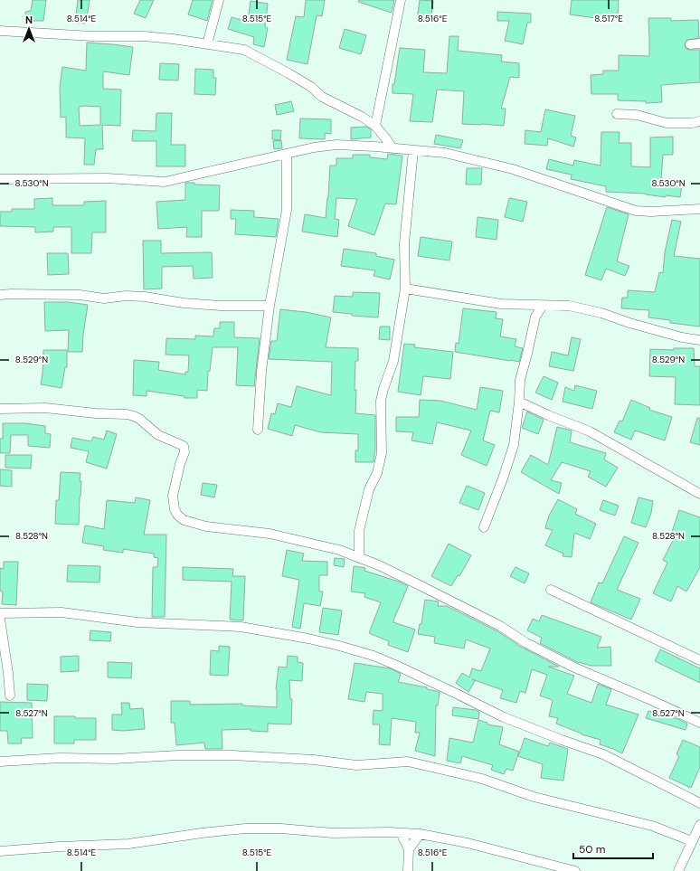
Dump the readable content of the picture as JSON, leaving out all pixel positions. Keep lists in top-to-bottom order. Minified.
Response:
{"scale_bar":"50 m","north":"top","coordinates":["8.514°E","8.515°E","8.516°E","8.517°E","8.530°N","8.529°N","8.528°N","8.527°N"]}
